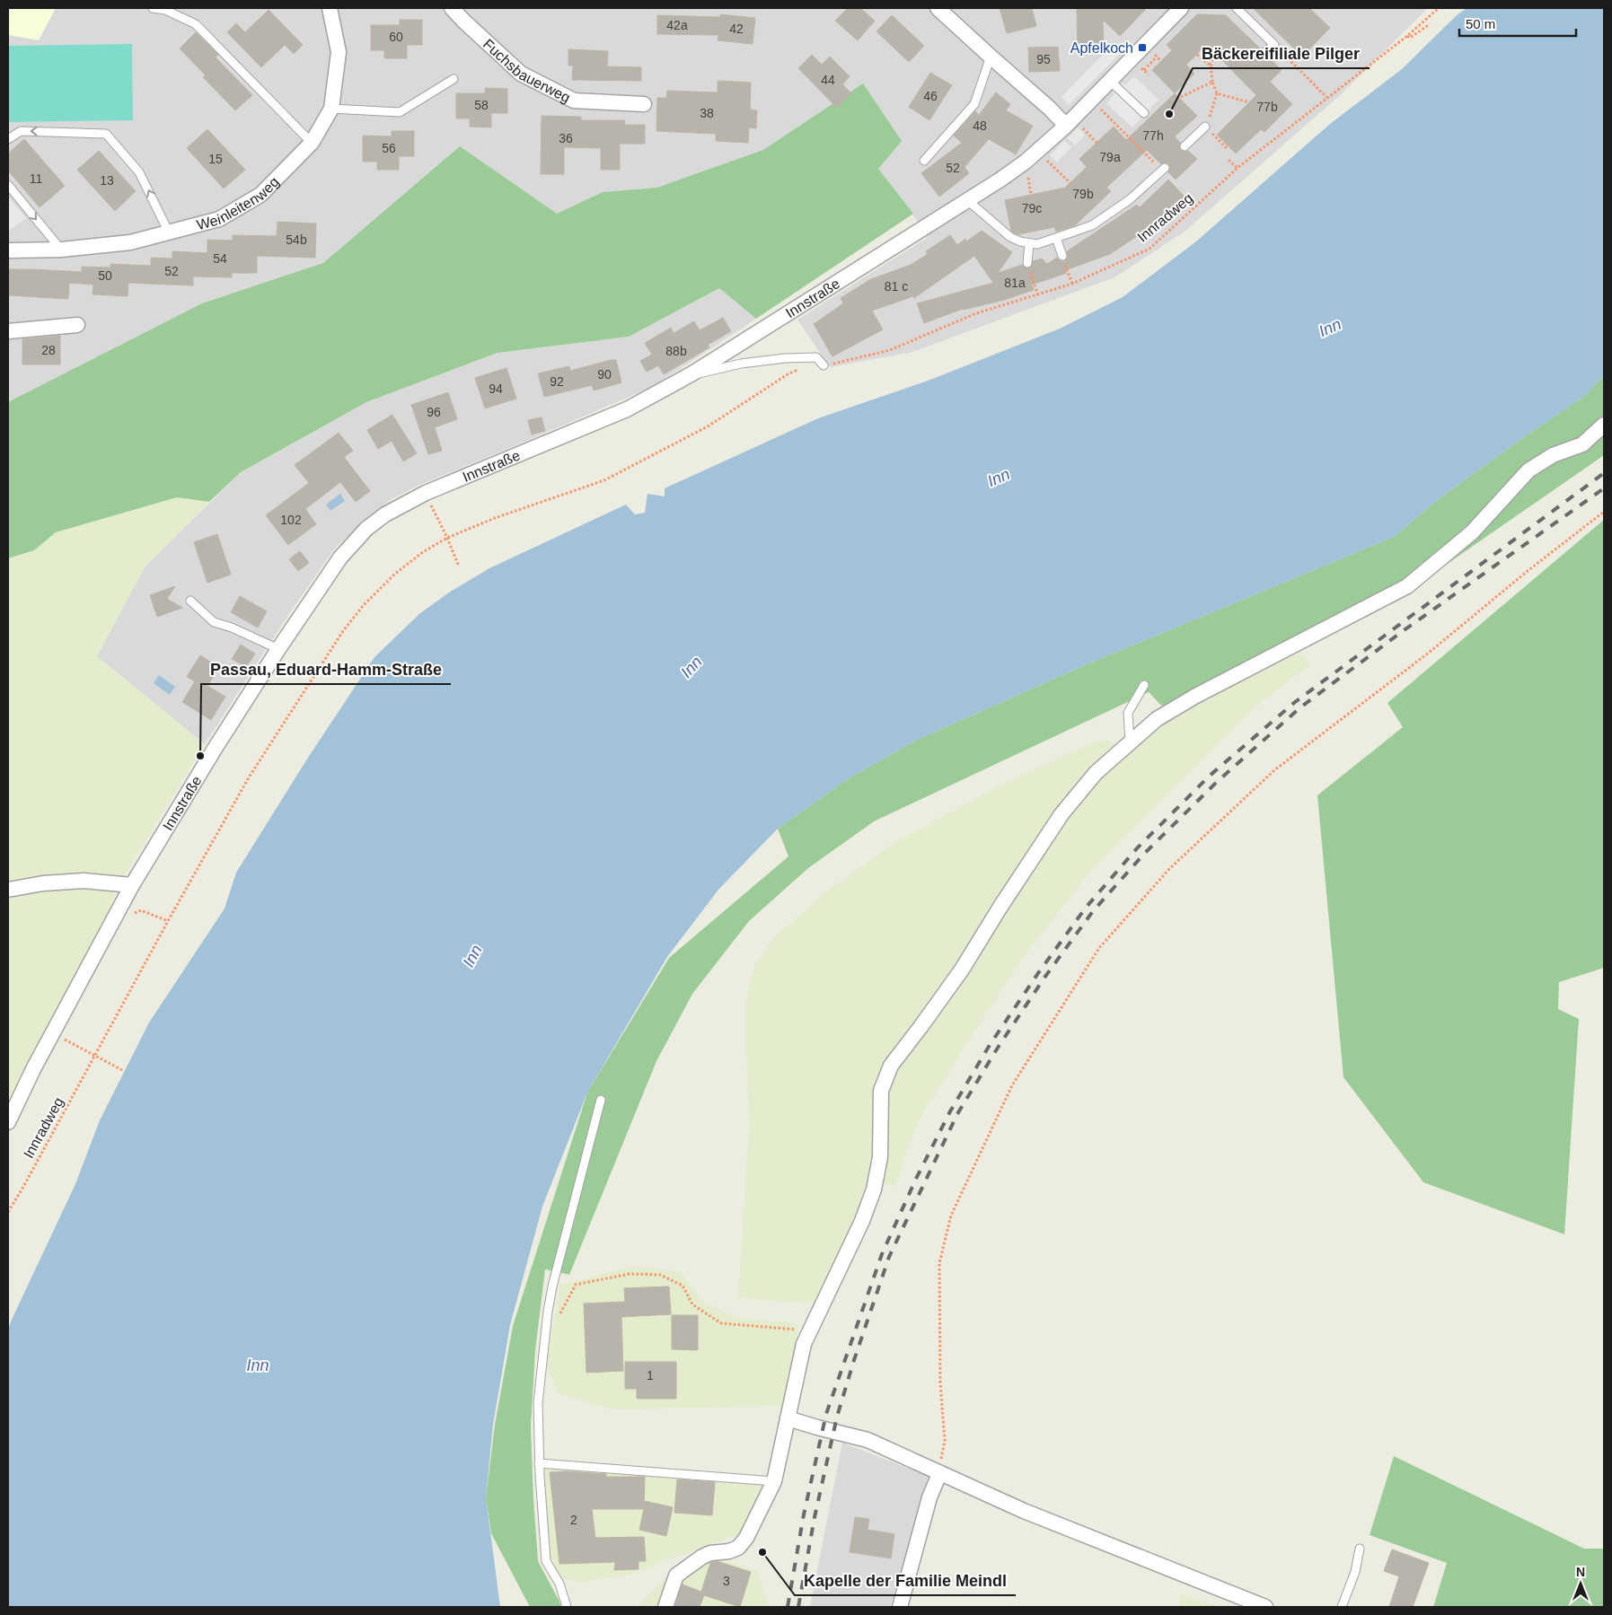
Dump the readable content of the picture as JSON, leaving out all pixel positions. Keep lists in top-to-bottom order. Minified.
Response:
{"streets":{"street":["Fuchsbauerweg","Weinleitenweg","Innstraße"],"path":["Innradweg"]},"water":["Inn"],"places":{"transit":["Apfelkoch"],"other":["Bäckereifiliale Pilger","Passau, Eduard-Hamm-Straße","Kapelle der Familie Meindl"]},"house_numbers":["42a","42","60","95","44","46","58","77b","38","48","77h","36","56","79a","15","52","11","13","79b","79c","54b","54","52","50","81a","81 c","28","88b","90","92","94","96","102","1","2","3"],"scale_bar":"50 m","north":"top"}
